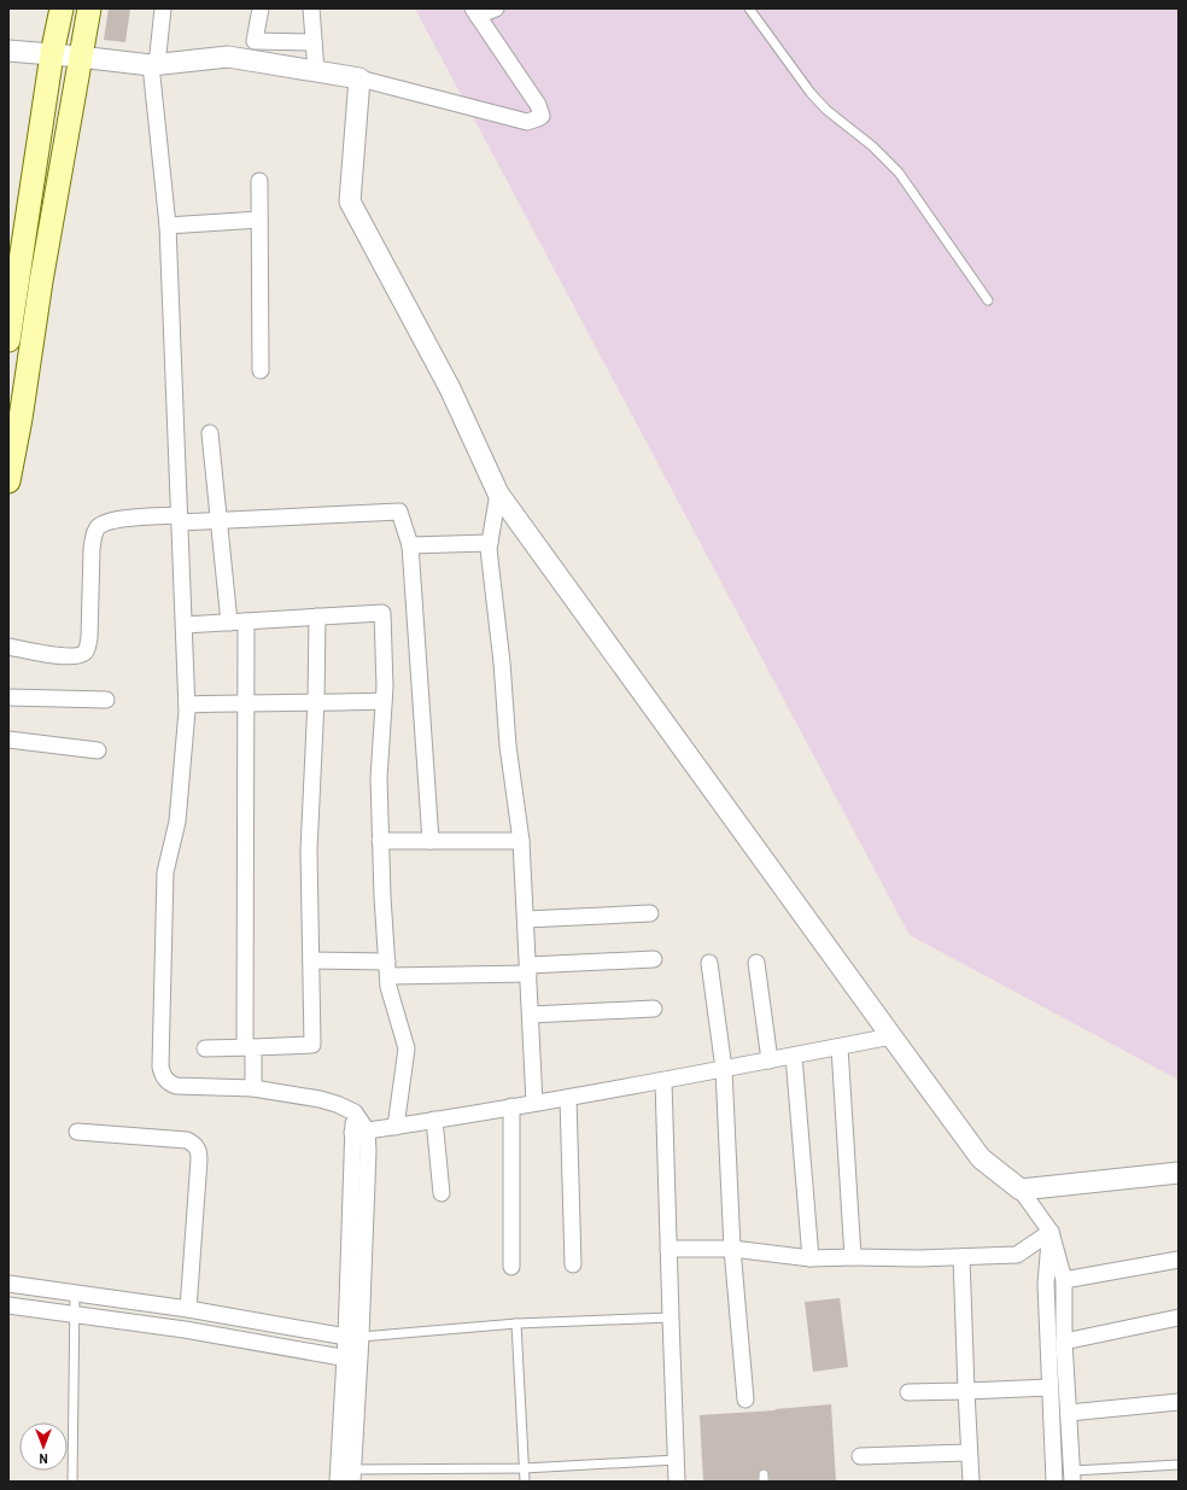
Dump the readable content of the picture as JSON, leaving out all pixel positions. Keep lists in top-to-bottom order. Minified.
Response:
{"north":"bottom"}
